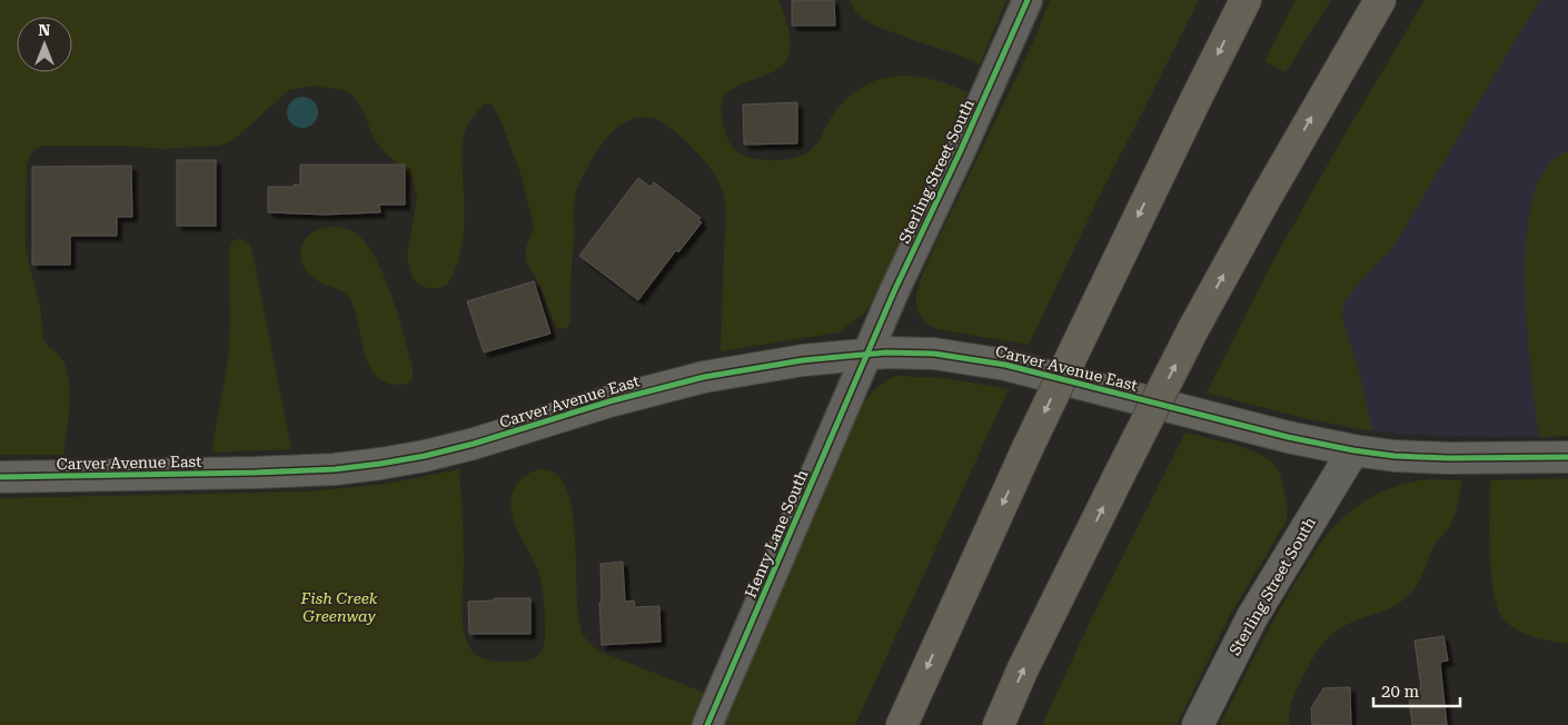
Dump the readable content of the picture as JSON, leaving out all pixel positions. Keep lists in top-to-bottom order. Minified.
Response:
{"streets":{"street":["Sterling Street South","Carver Avenue East","Henry Lane South"]},"crossings":[["Sterling Street South","Carver Avenue East"],["Sterling Street South","Henry Lane South"],["Carver Avenue East","Henry Lane South"]],"parks":["Fish Creek Greenway"],"scale_bar":"20 m","north":"top"}
